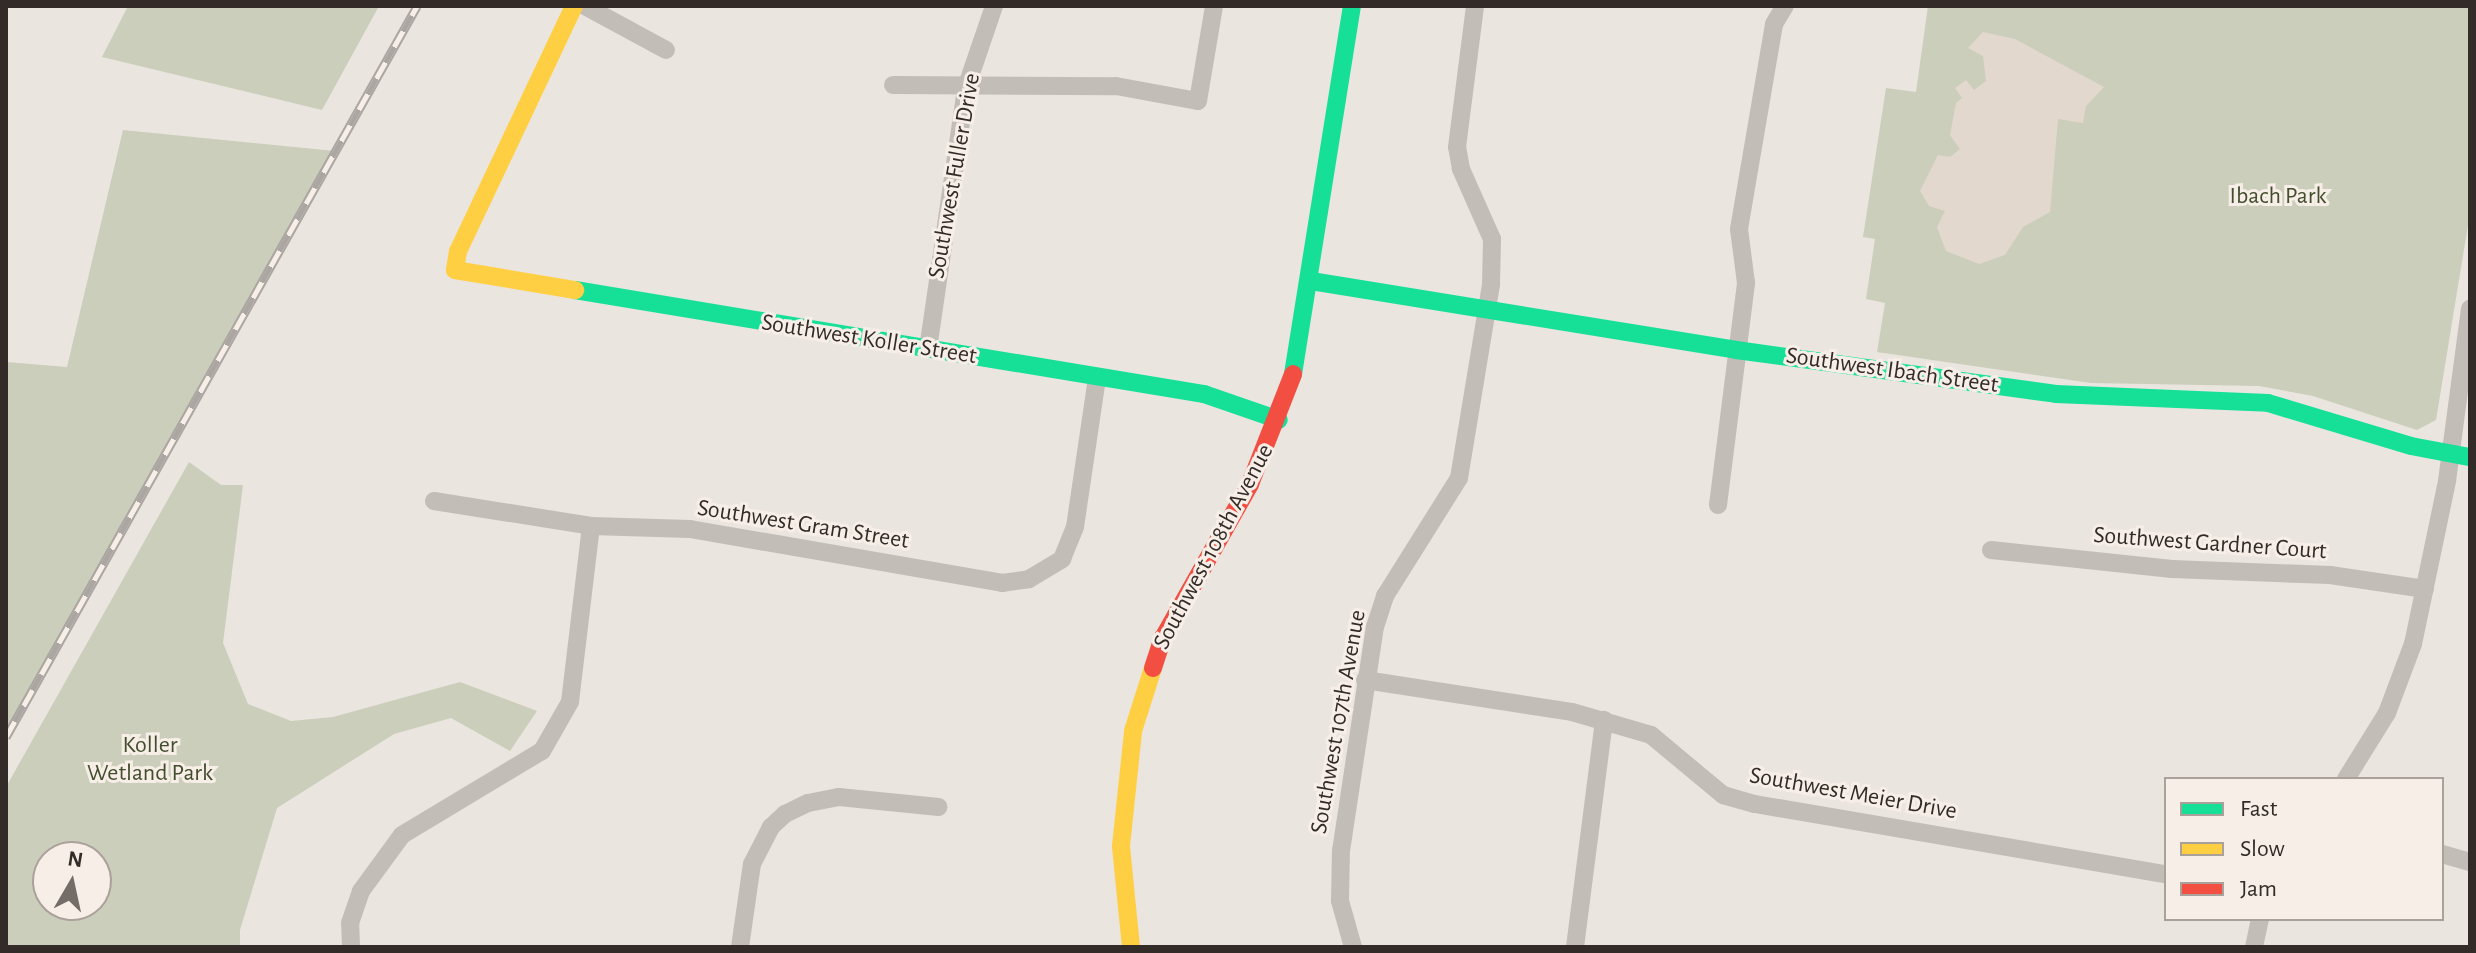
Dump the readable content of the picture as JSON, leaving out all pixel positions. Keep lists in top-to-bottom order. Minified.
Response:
{"streets":{"street":["Southwest Fuller Drive","Southwest Koller Street","Southwest Ibach Street","Southwest Gram Street","Southwest Gardner Court","Southwest 108th Avenue","Southwest 107th Avenue","Southwest Meier Drive"]},"crossings":[["Southwest Fuller Drive","Southwest Koller Street"],["Southwest Koller Street","Southwest Gram Street"],["Southwest Koller Street","Southwest 108th Avenue"],["Southwest Ibach Street","Southwest 108th Avenue"],["Southwest Ibach Street","Southwest 107th Avenue"],["Southwest 107th Avenue","Southwest Meier Drive"]],"parks":["Ibach Park","Koller Wetland Park"],"legend":["Fast","Slow","Jam"],"north":"top"}
